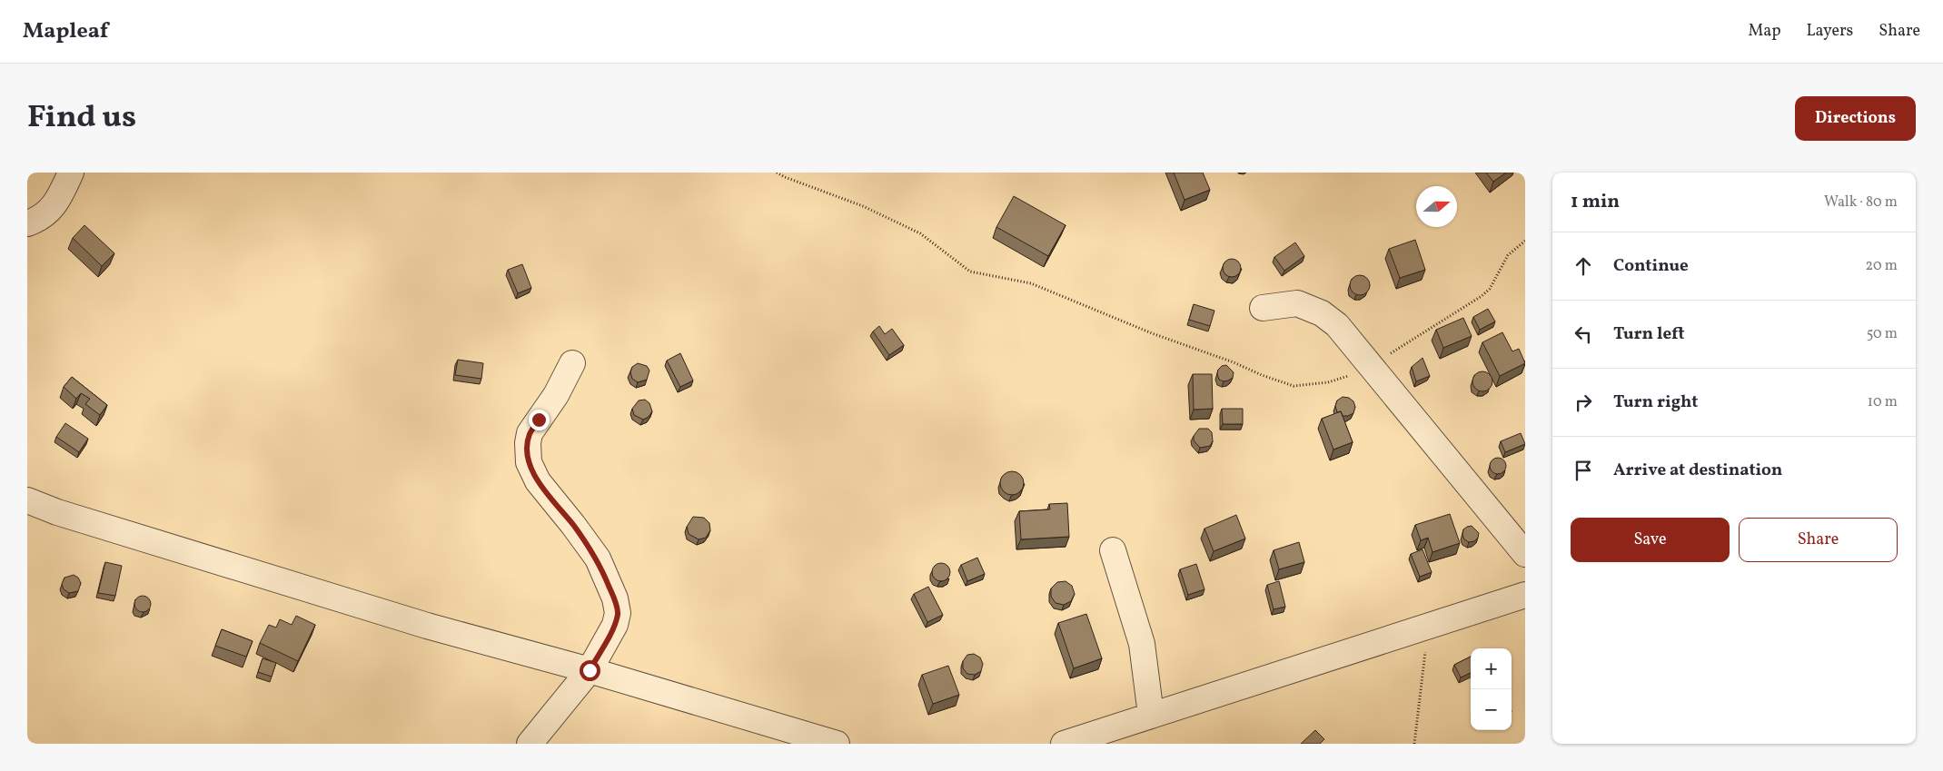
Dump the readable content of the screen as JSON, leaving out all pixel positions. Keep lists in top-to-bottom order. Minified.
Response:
{"north":"right","page":{"header":"Mapleaf","nav":["Map","Layers","Share"],"title":"Find us","buttons":["Directions",["Save","Share"]],"heading":["1 min","Walk · 80 m"],"list":[["Continue","20 m"],["Turn left","50 m"],["Turn right","10 m"],"Arrive at destination"],"map_buttons":["+","−"]}}
